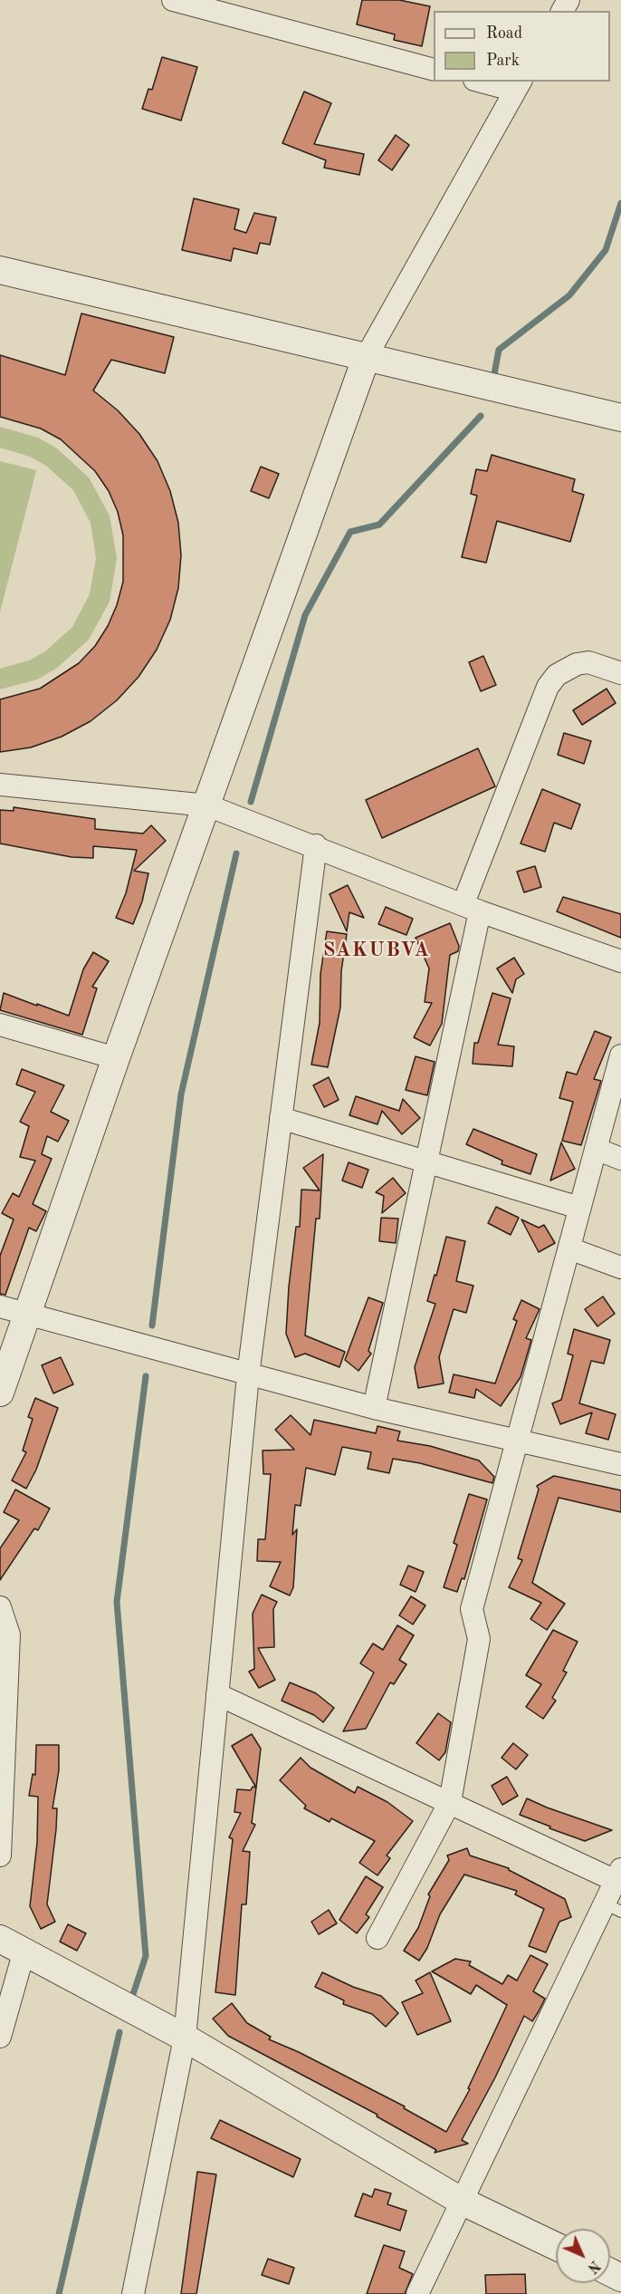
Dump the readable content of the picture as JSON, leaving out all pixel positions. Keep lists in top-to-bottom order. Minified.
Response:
{"districts":["SAKUBVA"],"legend":["Road","Park"],"north":"bottom right"}
